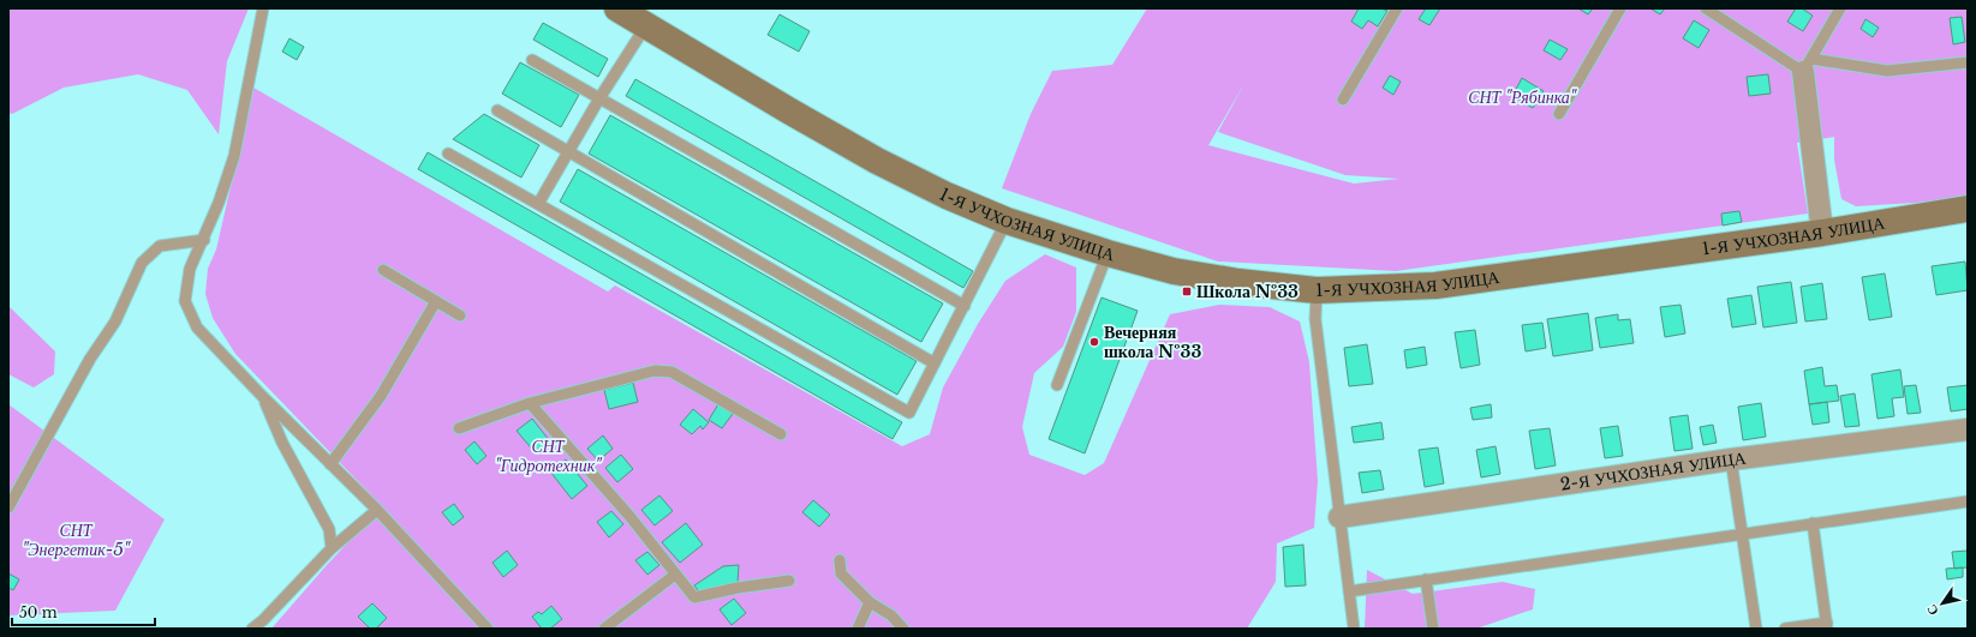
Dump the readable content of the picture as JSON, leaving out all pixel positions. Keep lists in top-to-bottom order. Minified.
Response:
{"streets":{"street":["1-Я УЧХОЗНАЯ УЛИЦА","2-Я УЧХОЗНАЯ УЛИЦА"]},"parks":["СНТ \"Рябинка\"","СНТ \"Гидротехник\"","СНТ \"Энергетик-5\""],"places":{"transit":["Школа №33"],"other":["Вечерняя школа №33"]},"scale_bar":"50 m","north":"bottom left"}
